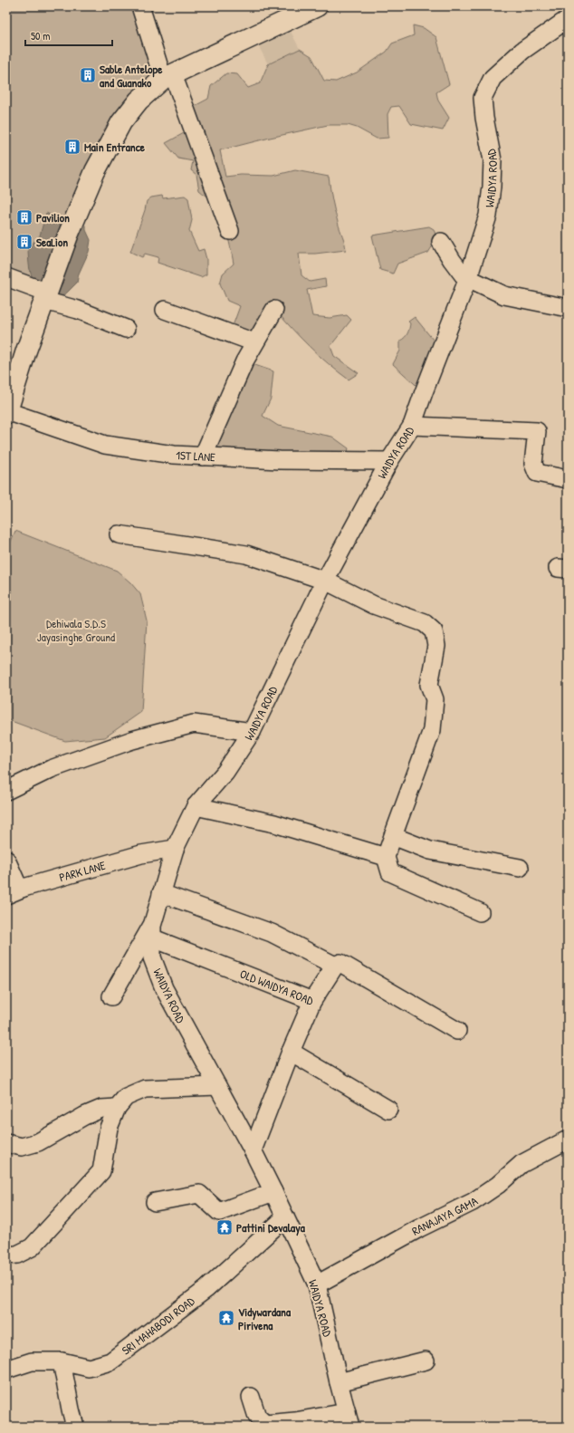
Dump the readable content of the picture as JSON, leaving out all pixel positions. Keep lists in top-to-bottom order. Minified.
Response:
{"streets":{"street":["WAIDYA ROAD","1ST LANE","PARK LANE","OLD WAIDYA ROAD","RANAJAYA GAMA","SRI MAHABODI ROAD"]},"crossings":[["WAIDYA ROAD","1ST LANE"],["WAIDYA ROAD","PARK LANE"],["WAIDYA ROAD","OLD WAIDYA ROAD"],["WAIDYA ROAD","RANAJAYA GAMA"],["WAIDYA ROAD","SRI MAHABODI ROAD"]],"parks":["Dehiwala S.D.S Jayasinghe Ground"],"places":{"building":["Sable Antelope and Guanako","Main Entrance","Pavilion","SeaLion"],"temple":["Pattini Devalaya","Vidywardana Pirivena"]},"scale_bar":"50 m"}
